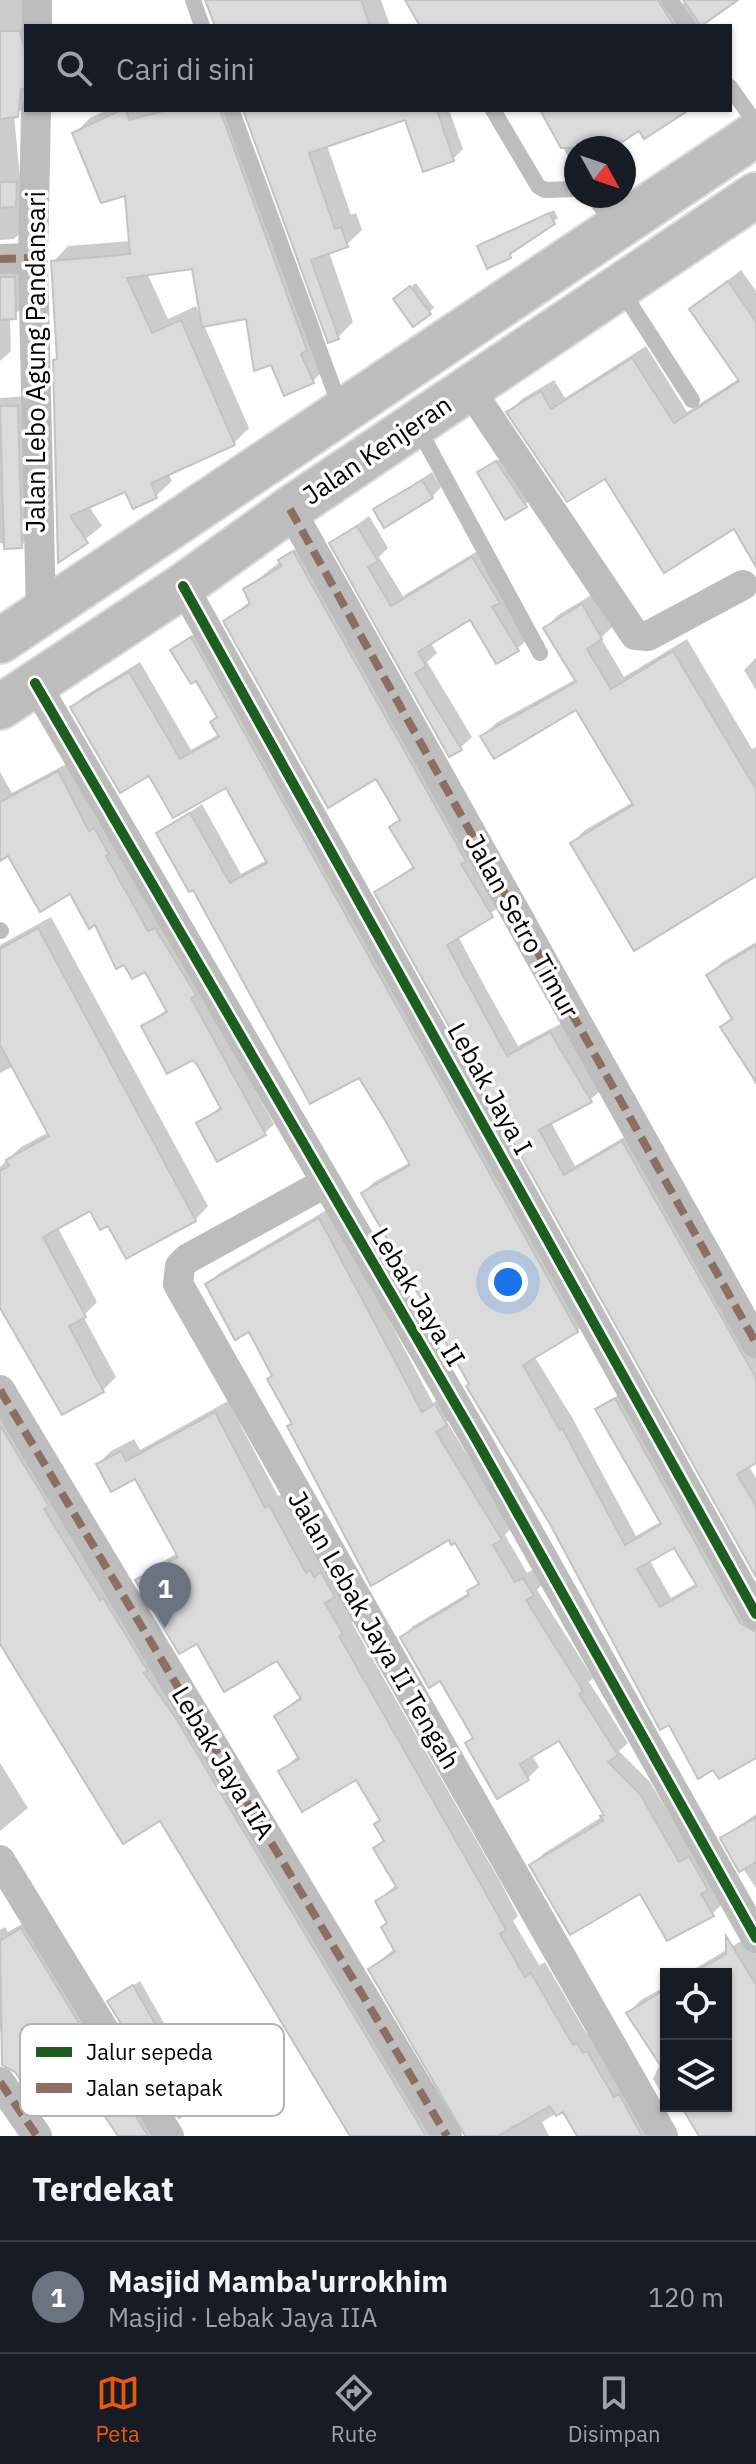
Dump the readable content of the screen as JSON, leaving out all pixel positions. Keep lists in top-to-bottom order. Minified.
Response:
{"streets":{"main road":["Jalan Kenjeran"],"street":["Jalan Lebo Agung Pandansari","Jalan Setro Timur","Lebak Jaya I","Lebak Jaya II","Jalan Lebak Jaya II Tengah","Lebak Jaya IIA"]},"crossings":[["Jalan Lebo Agung Pandansari","Jalan Kenjeran"],["Jalan Kenjeran","Jalan Setro Timur"],["Jalan Kenjeran","Lebak Jaya I"],["Jalan Kenjeran","Lebak Jaya II"],["Lebak Jaya II","Jalan Lebak Jaya II Tengah"]],"legend":["Jalur sepeda","Jalan setapak"],"north":"bottom right","page":{"search":"Cari di sini","pins":"1","heading":"Terdekat","list":[{"mark":"1","name":"Masjid Mamba'urrokhim","note":"Masjid · Lebak Jaya IIA","value":"120 m"}],"nav":["Peta","Rute","Disimpan"]}}
